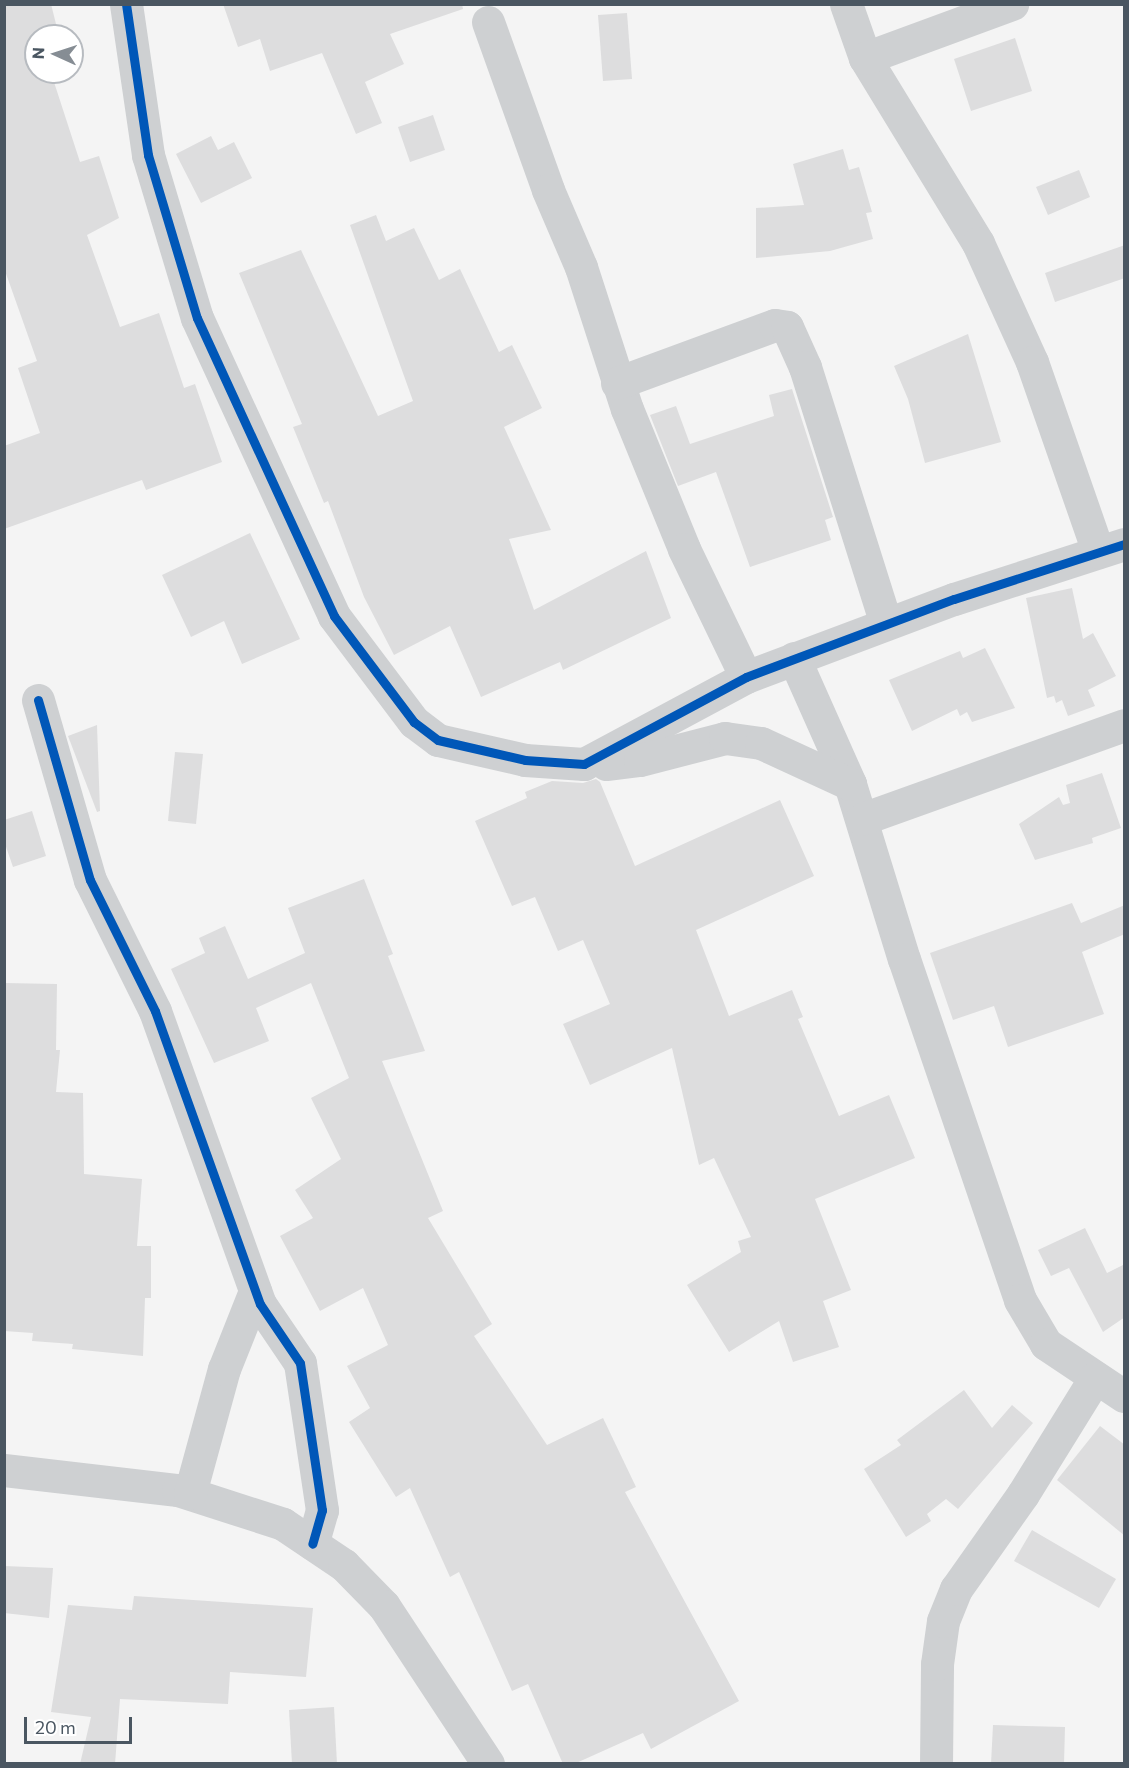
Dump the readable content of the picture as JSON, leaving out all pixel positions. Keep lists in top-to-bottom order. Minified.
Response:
{"scale_bar":"20 m","north":"left"}
